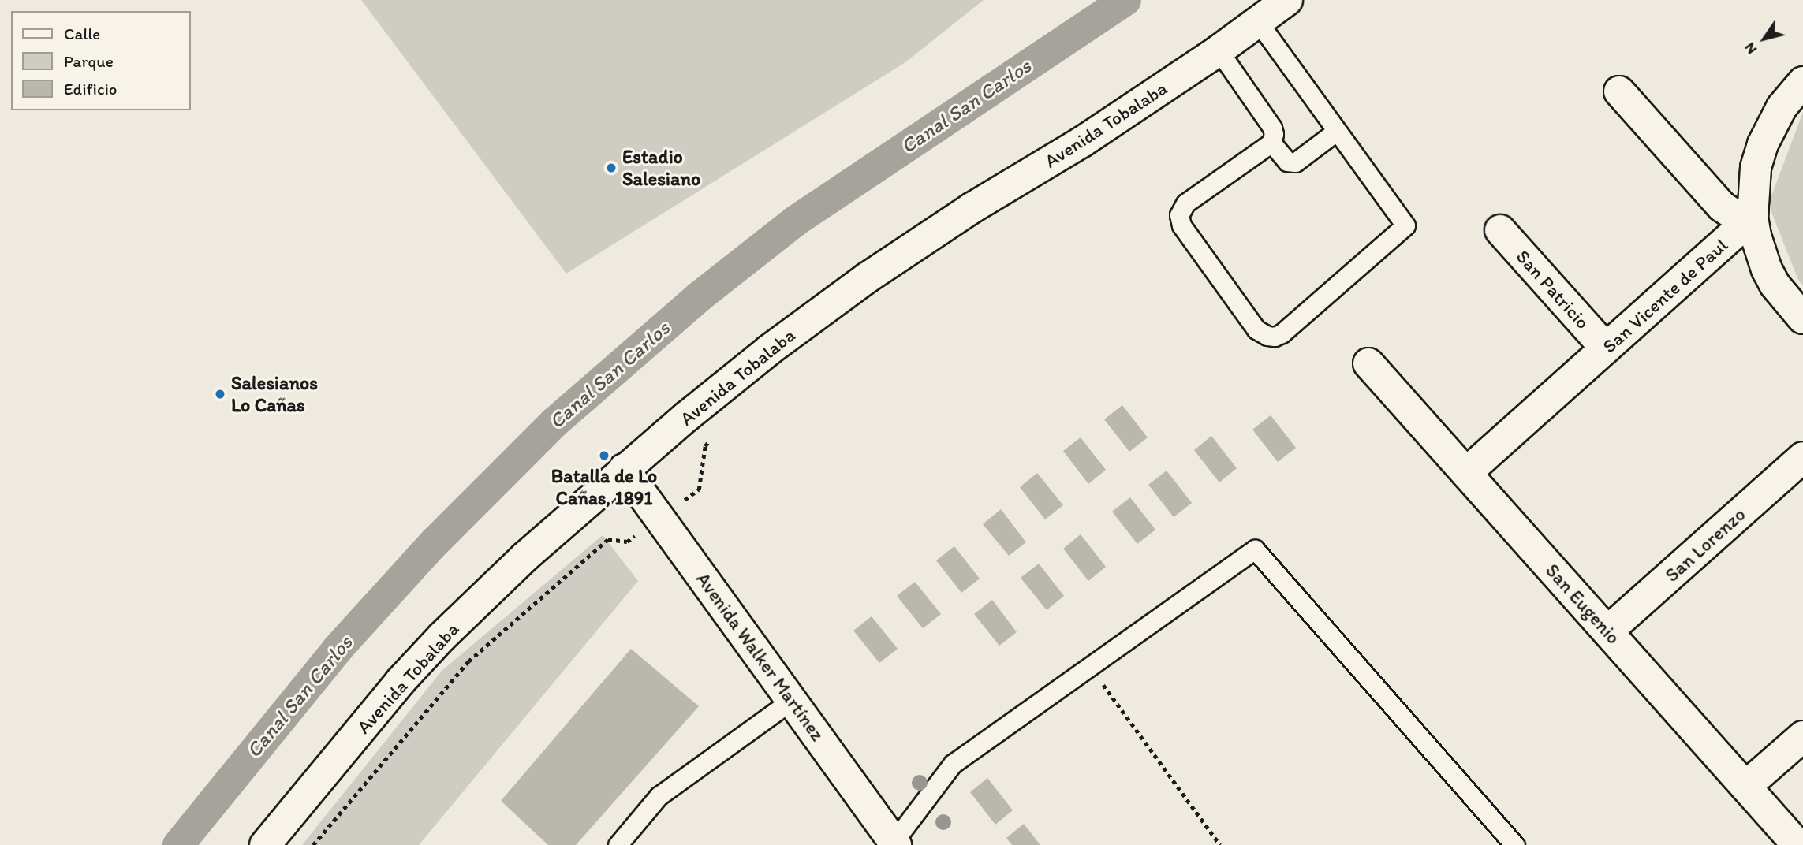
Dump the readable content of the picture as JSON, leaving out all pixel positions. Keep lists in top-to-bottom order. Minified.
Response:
{"streets":{"street":["Avenida Tobalaba","San Patricio","San Vicente de Paul","San Lorenzo","San Eugenio","Avenida Walker Martínez"]},"crossings":[["Avenida Tobalaba","Avenida Walker Martínez"],["San Patricio","San Vicente de Paul"],["San Vicente de Paul","San Eugenio"],["San Lorenzo","San Eugenio"]],"water":["Canal San Carlos"],"places":["Estadio Salesiano","Salesianos Lo Cañas","Batalla de Lo Cañas, 1891"],"legend":["Calle","Parque","Edificio"],"north":"bottom left"}
